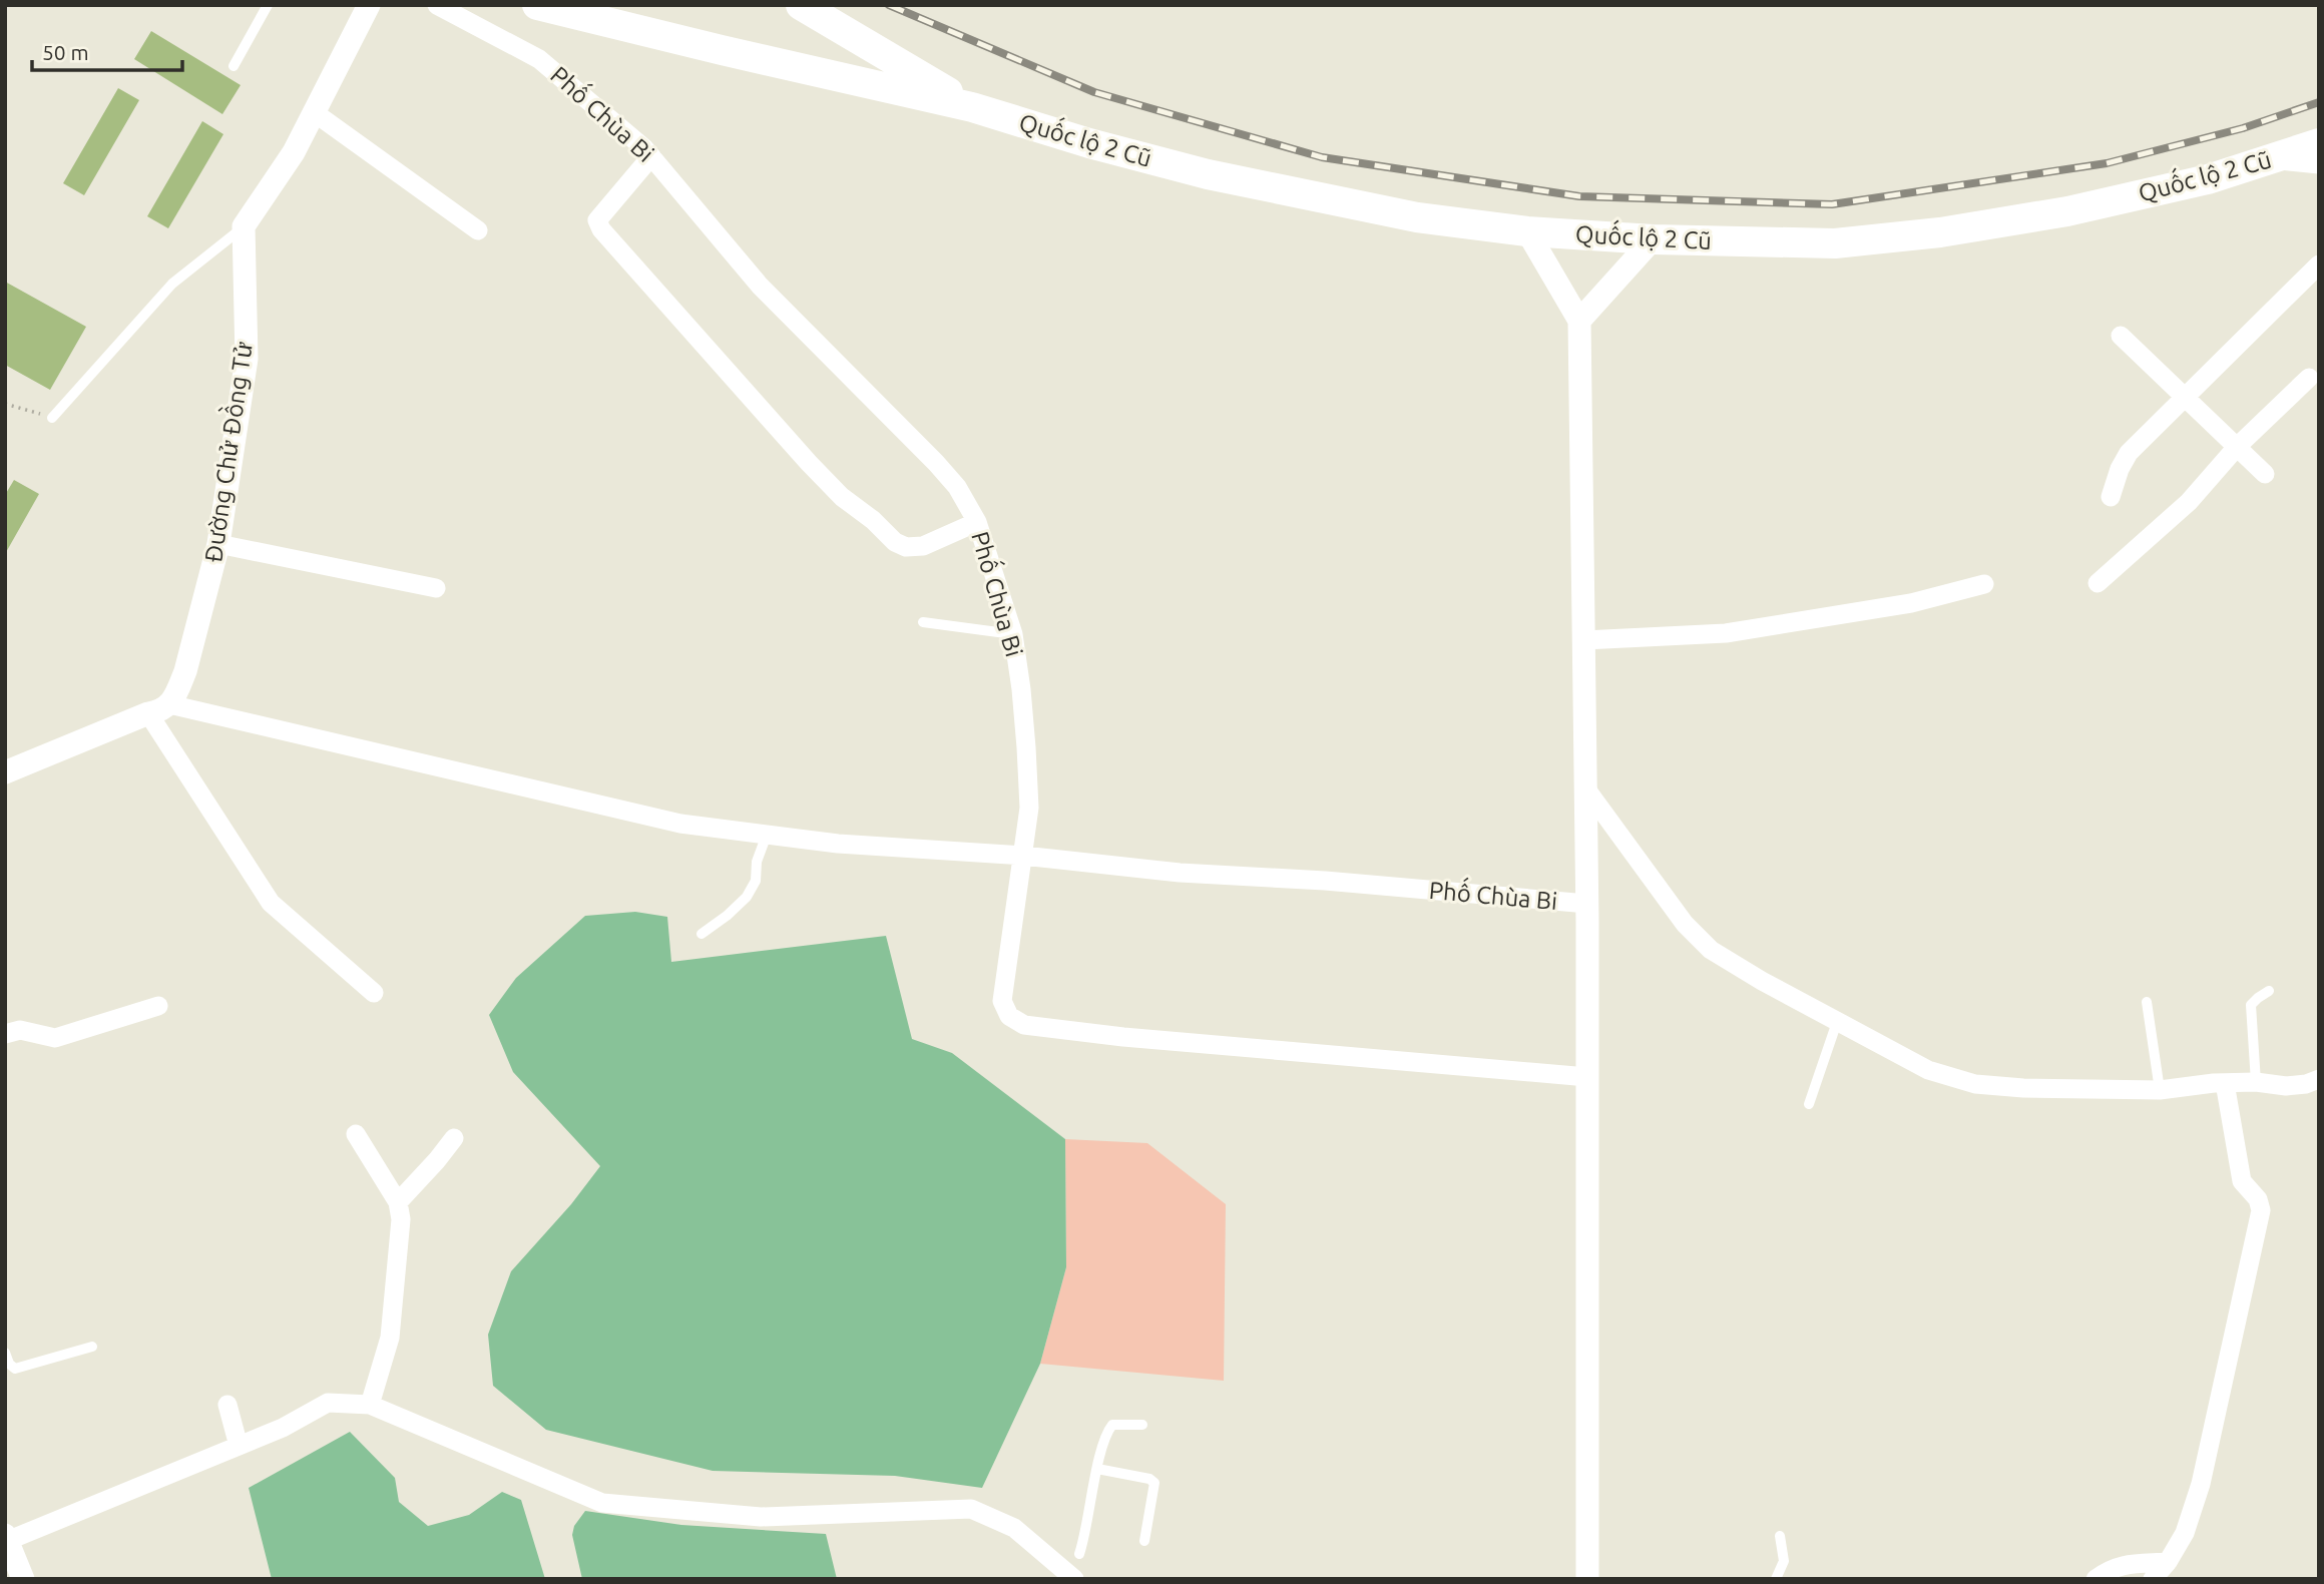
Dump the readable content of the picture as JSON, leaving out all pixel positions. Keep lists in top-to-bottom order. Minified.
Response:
{"streets":{"main road":["Quốc lộ 2 Cũ"],"street":["Phố Chùa Bi","Đường Chử Đồng Tử"]},"scale_bar":"50 m"}
